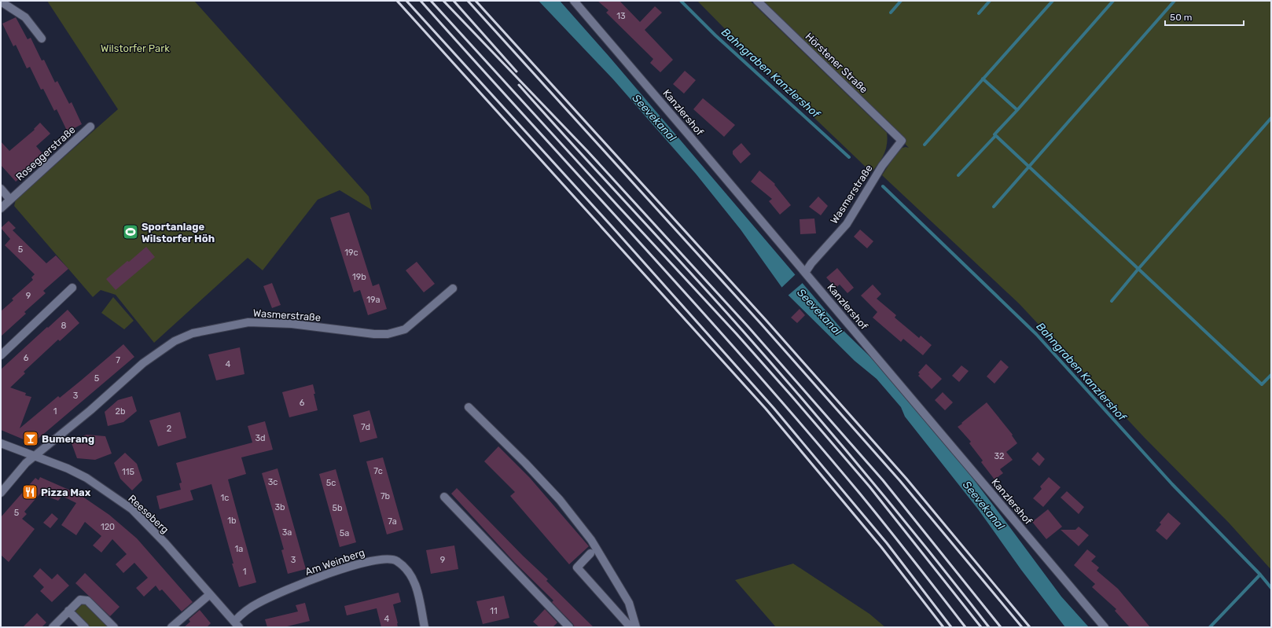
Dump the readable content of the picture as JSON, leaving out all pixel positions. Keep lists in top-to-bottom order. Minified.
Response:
{"streets":{"street":["Hörstener Straße","Kanzlershof","Roseggerstraße","Wasmerstraße","Reeseberg","Am Weinberg"]},"crossings":[["Hörstener Straße","Wasmerstraße"],["Kanzlershof","Wasmerstraße"],["Wasmerstraße","Reeseberg"],["Reeseberg","Am Weinberg"]],"water":["Bahngraben Kanzlershof","Seevekanal"],"parks":["Wilstorfer Park"],"places":{"sports":["Sportanlage Wilstorfer Höh"],"bar":["Bumerang"],"restaurant":["Pizza Max"]},"house_numbers":["13","5","19c","19b","9","19a","8","6","7","4","5","3","6","1","2b","7d","2","3d","32","7c","115","3c","5c","7b","1c","3b","5b","5","1b","7a","120","3a","5a","1a","3","9","1","11","4"],"scale_bar":"50 m"}
